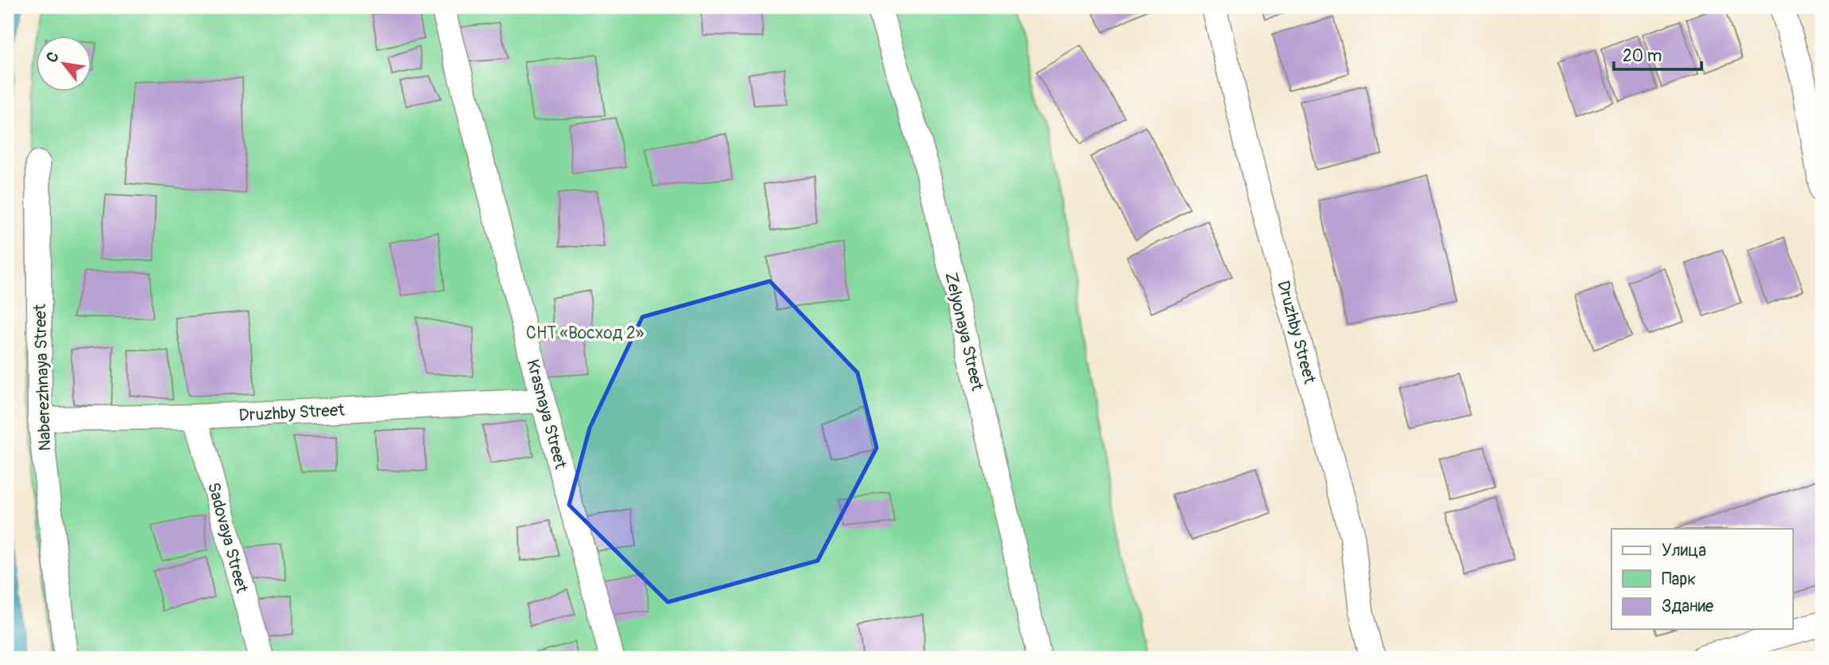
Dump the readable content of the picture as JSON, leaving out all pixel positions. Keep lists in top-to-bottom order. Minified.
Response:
{"streets":{"street":["Zelyonaya Street","Druzhby Street","Naberezhnaya Street","Krasnaya Street","Sadovaya Street"]},"crossings":[["Druzhby Street","Naberezhnaya Street"],["Druzhby Street","Krasnaya Street"],["Druzhby Street","Sadovaya Street"]],"parks":["СНТ «Восход 2»"],"legend":["Улица","Парк","Здание"],"scale_bar":"20 m","north":"top left"}
